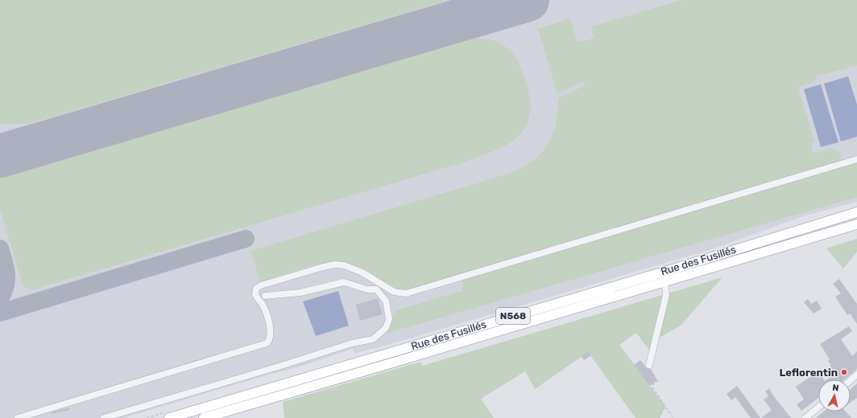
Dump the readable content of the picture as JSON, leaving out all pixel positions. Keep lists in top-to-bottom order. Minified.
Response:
{"streets":{"highway":["Rue des Fusillés","N568"]},"places":["Leflorentin"],"north":"top"}
